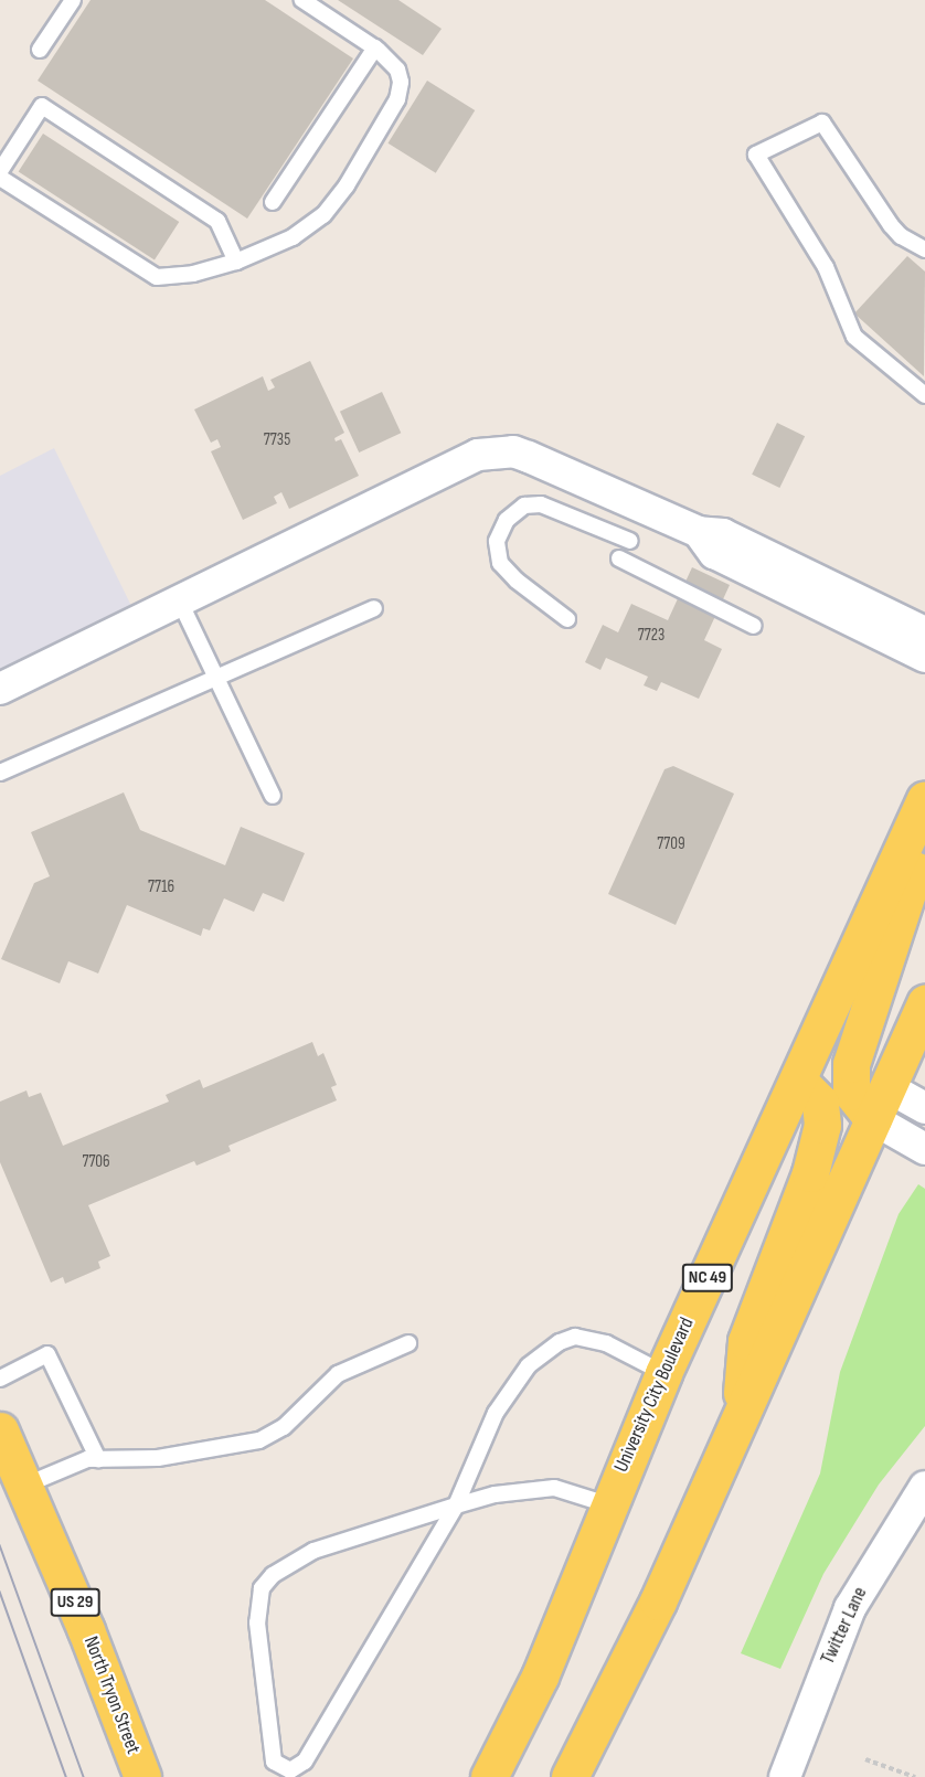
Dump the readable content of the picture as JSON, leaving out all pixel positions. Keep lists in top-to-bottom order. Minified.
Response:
{"streets":{"main road":["NC 49","University City Boulevard","US 29","North Tryon Street"],"street":["Twitter Lane"]},"house_numbers":["7735","7723","7709","7716","7706"]}
